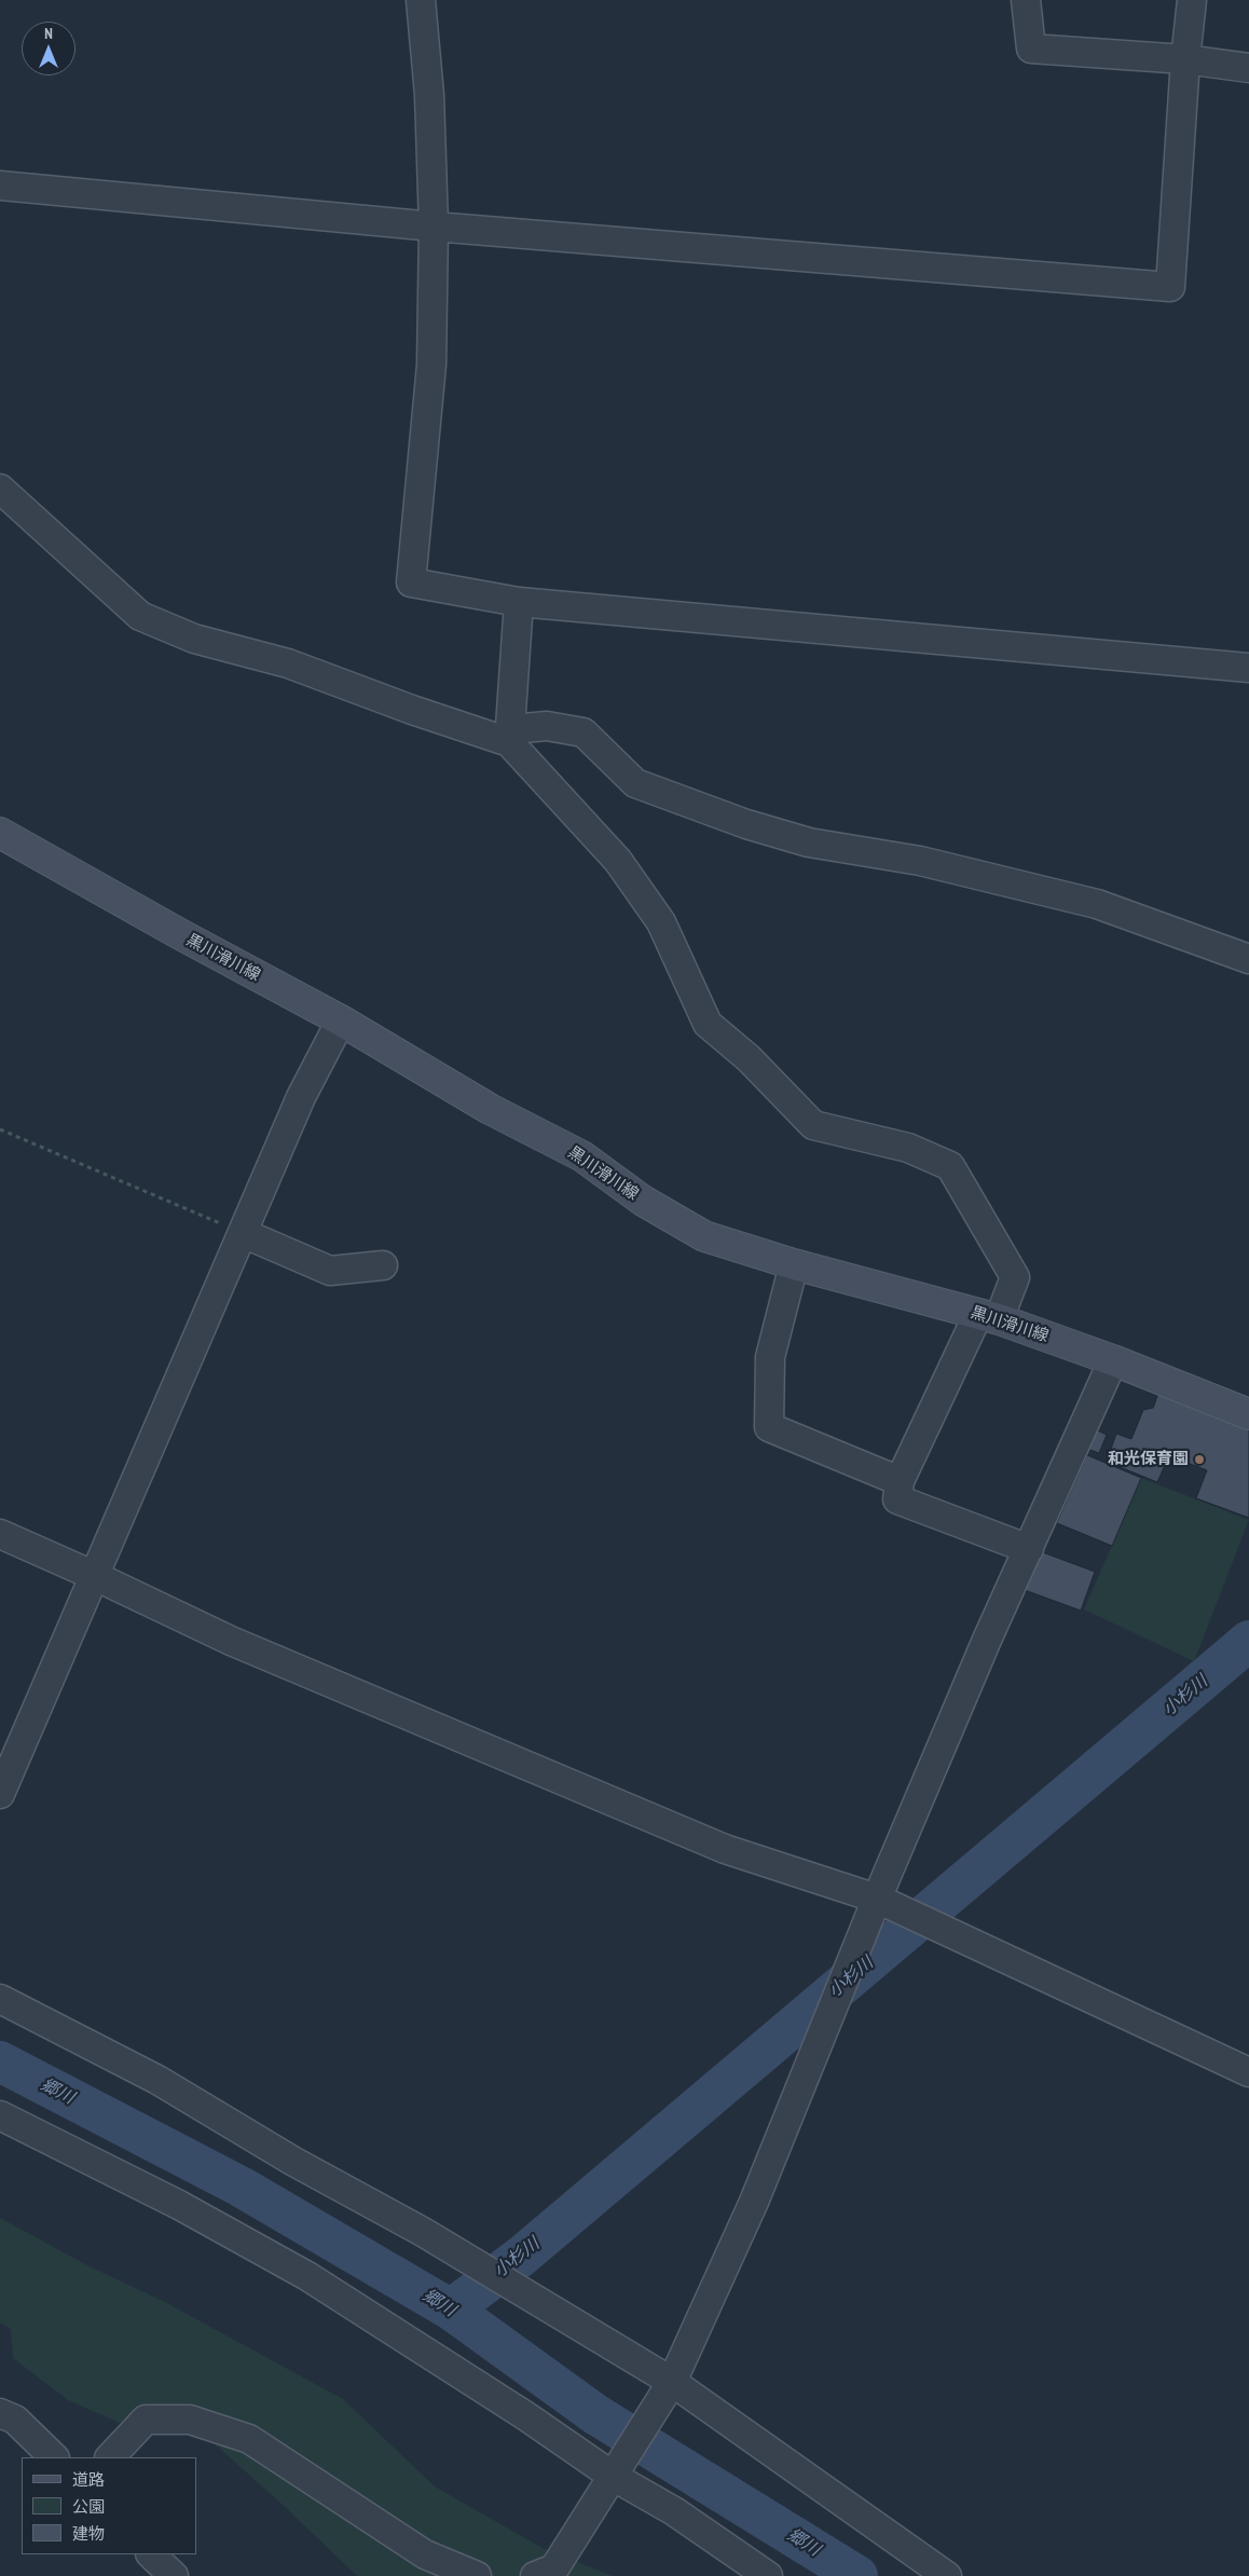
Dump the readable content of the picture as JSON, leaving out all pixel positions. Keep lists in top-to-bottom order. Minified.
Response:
{"streets":{"main road":["黒川滑川線"]},"water":["小杉川","郷川"],"places":["和光保育園"],"legend":["道路","公園","建物"],"north":"top"}
